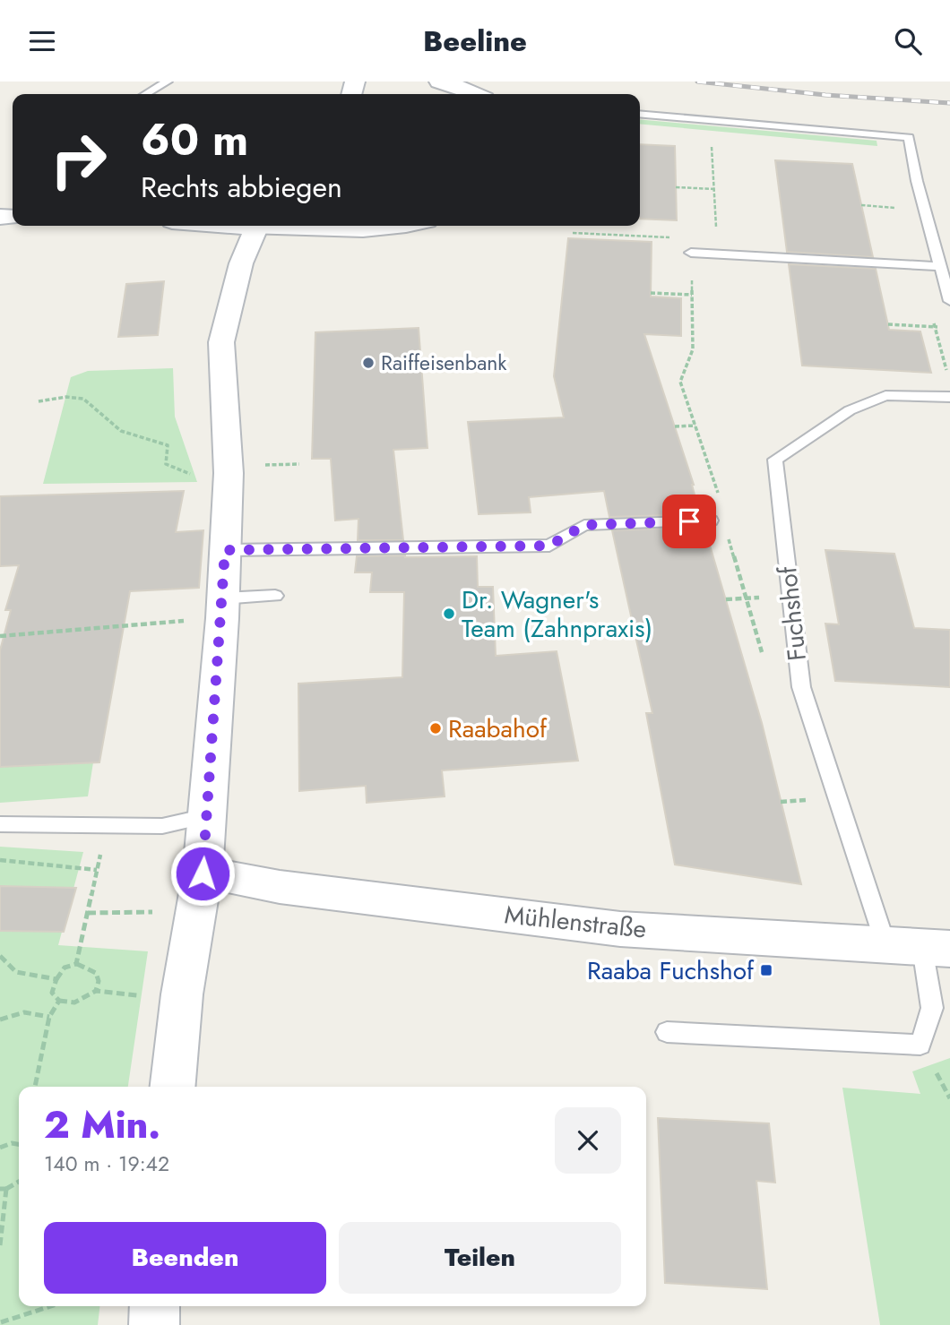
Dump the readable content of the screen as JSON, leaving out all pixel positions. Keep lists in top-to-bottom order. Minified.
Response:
{"streets":{"main road":["Mühlenstraße"],"lane":["Fuchshof"]},"crossings":[["Fuchshof","Mühlenstraße"]],"places":{"other":["Raiffeisenbank","Dr. Wagner's Team (Zahnpraxis)","Raabahof"],"transit":["Raaba Fuchshof"]},"page":{"header":"Beeline","turn":["60 m","Rechts abbiegen"],"heading":["2 Min.","140 m · 19:42"],"buttons":["Beenden","Teilen"]}}
